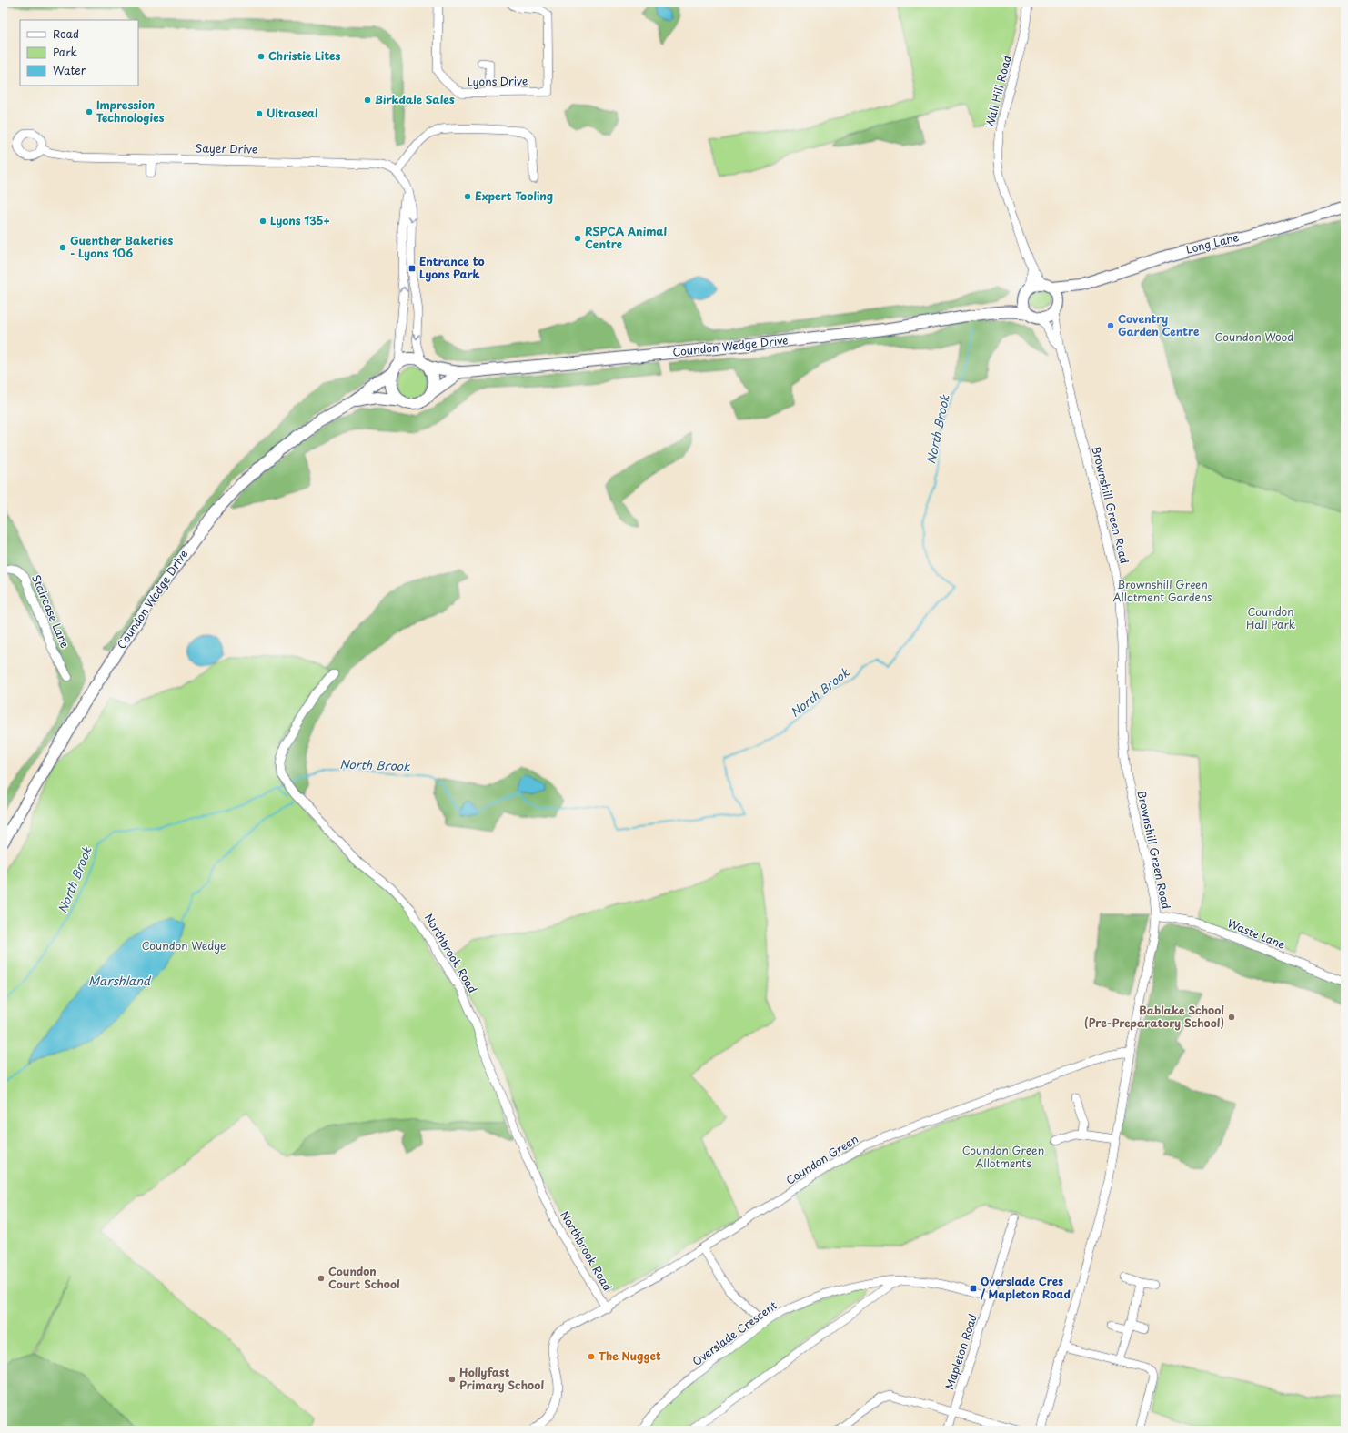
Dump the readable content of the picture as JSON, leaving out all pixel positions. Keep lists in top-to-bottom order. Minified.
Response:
{"streets":{"main road":["Long Lane","Coundon Wedge Drive"],"street":["Lyons Drive","Wall Hill Road","Sayer Drive","Brownshill Green Road","Staircase Lane","Waste Lane","Northbrook Road","Coundon Green","Overslade Crescent","Mapleton Road"]},"crossings":[["Wall Hill Road","Long Lane"],["Wall Hill Road","Coundon Wedge Drive"],["Wall Hill Road","Brownshill Green Road"],["Sayer Drive","Coundon Wedge Drive"],["Long Lane","Coundon Wedge Drive"],["Long Lane","Brownshill Green Road"],["Coundon Wedge Drive","Brownshill Green Road"],["Brownshill Green Road","Waste Lane"],["Brownshill Green Road","Coundon Green"],["Northbrook Road","Coundon Green"],["Overslade Crescent","Mapleton Road"]],"water":["North Brook","Marshland"],"parks":["Coundon Wood","Brownshill Green Allotment Gardens","Coundon Hall Park","Coundon Wedge","Coundon Green Allotments"],"places":{"other":["Christie Lites","Birkdale Sales","Impression Technologies","Ultraseal","Expert Tooling","Lyons 135+","RSPCA Animal Centre","Guenther Bakeries - Lyons 106","Coventry Garden Centre","Bablake School (Pre-Preparatory School)","Coundon Court School","The Nugget","Hollyfast Primary School"],"transit":["Entrance to Lyons Park","Overslade Cres / Mapleton Road"]},"legend":["Road","Park","Water"]}
